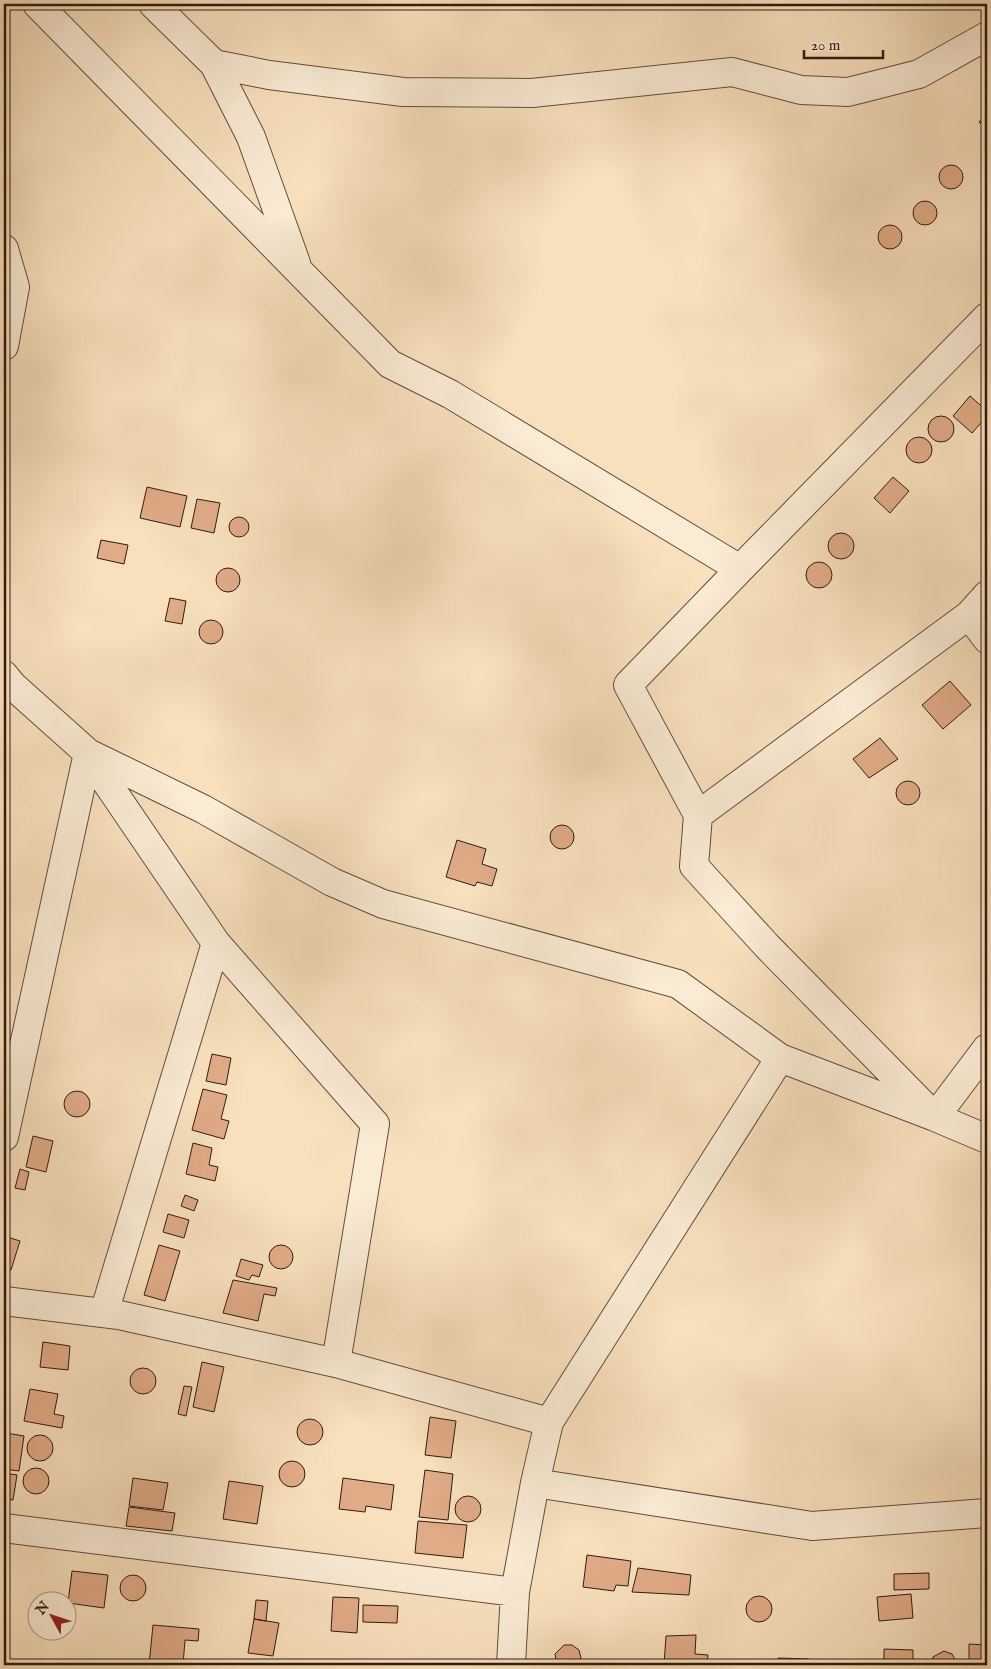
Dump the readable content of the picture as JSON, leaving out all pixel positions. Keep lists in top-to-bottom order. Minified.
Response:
{"scale_bar":"20 m","north":"top left"}
